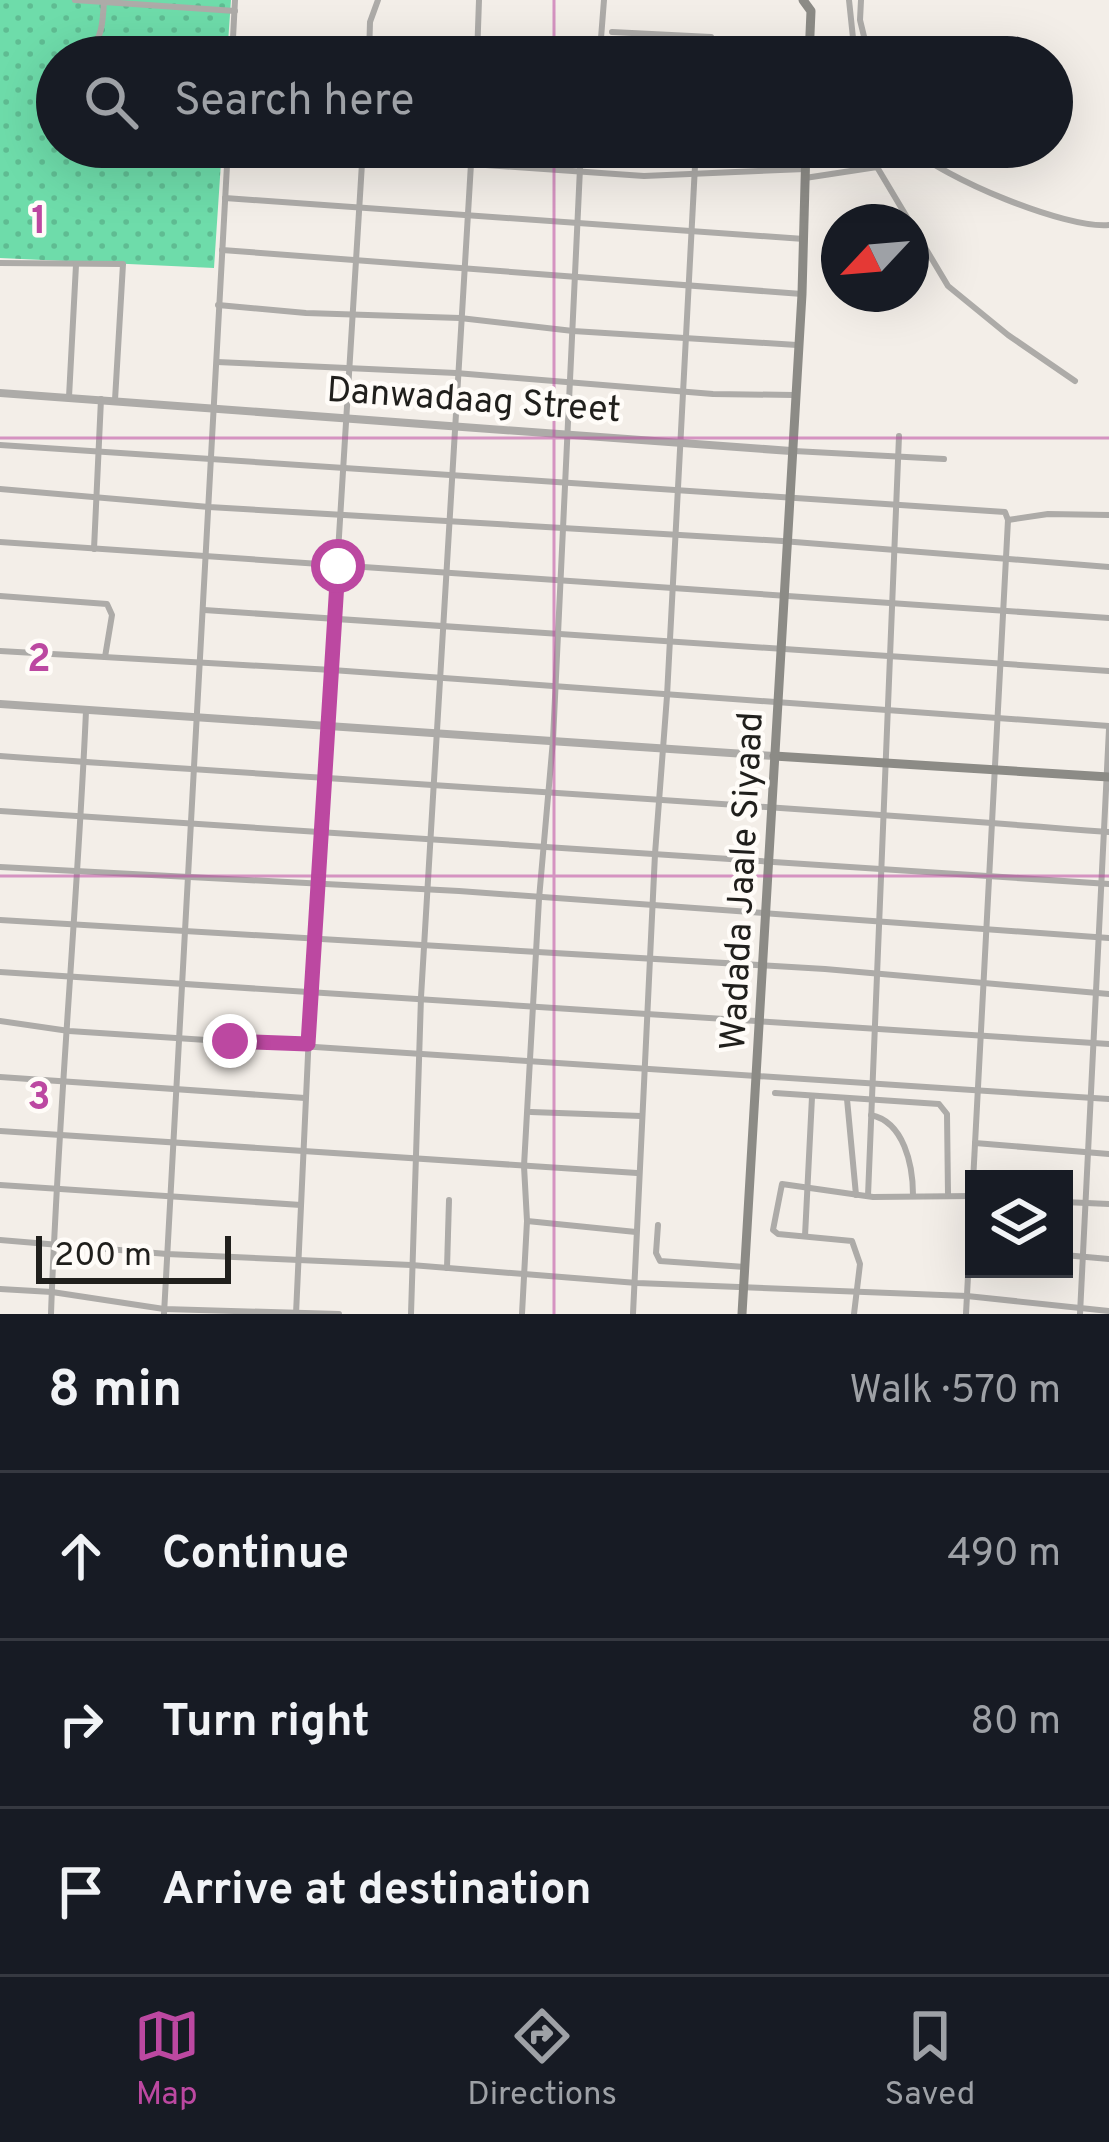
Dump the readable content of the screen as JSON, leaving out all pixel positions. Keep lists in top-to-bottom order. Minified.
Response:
{"streets":{"main road":["Wadada Jaale Siyaad"],"street":["Danwadaag Street"]},"crossings":[["Danwadaag Street","Wadada Jaale Siyaad"]],"scale_bar":"200 m","north":"bottom left","page":{"search":"Search here","scale":"200 m","heading":["8 min","Walk · 570 m"],"list":[["Continue","490 m"],["Turn right","80 m"],"Arrive at destination"],"nav":["Map","Directions","Saved"]},"grid":{"rows":["1","2","3"]}}
